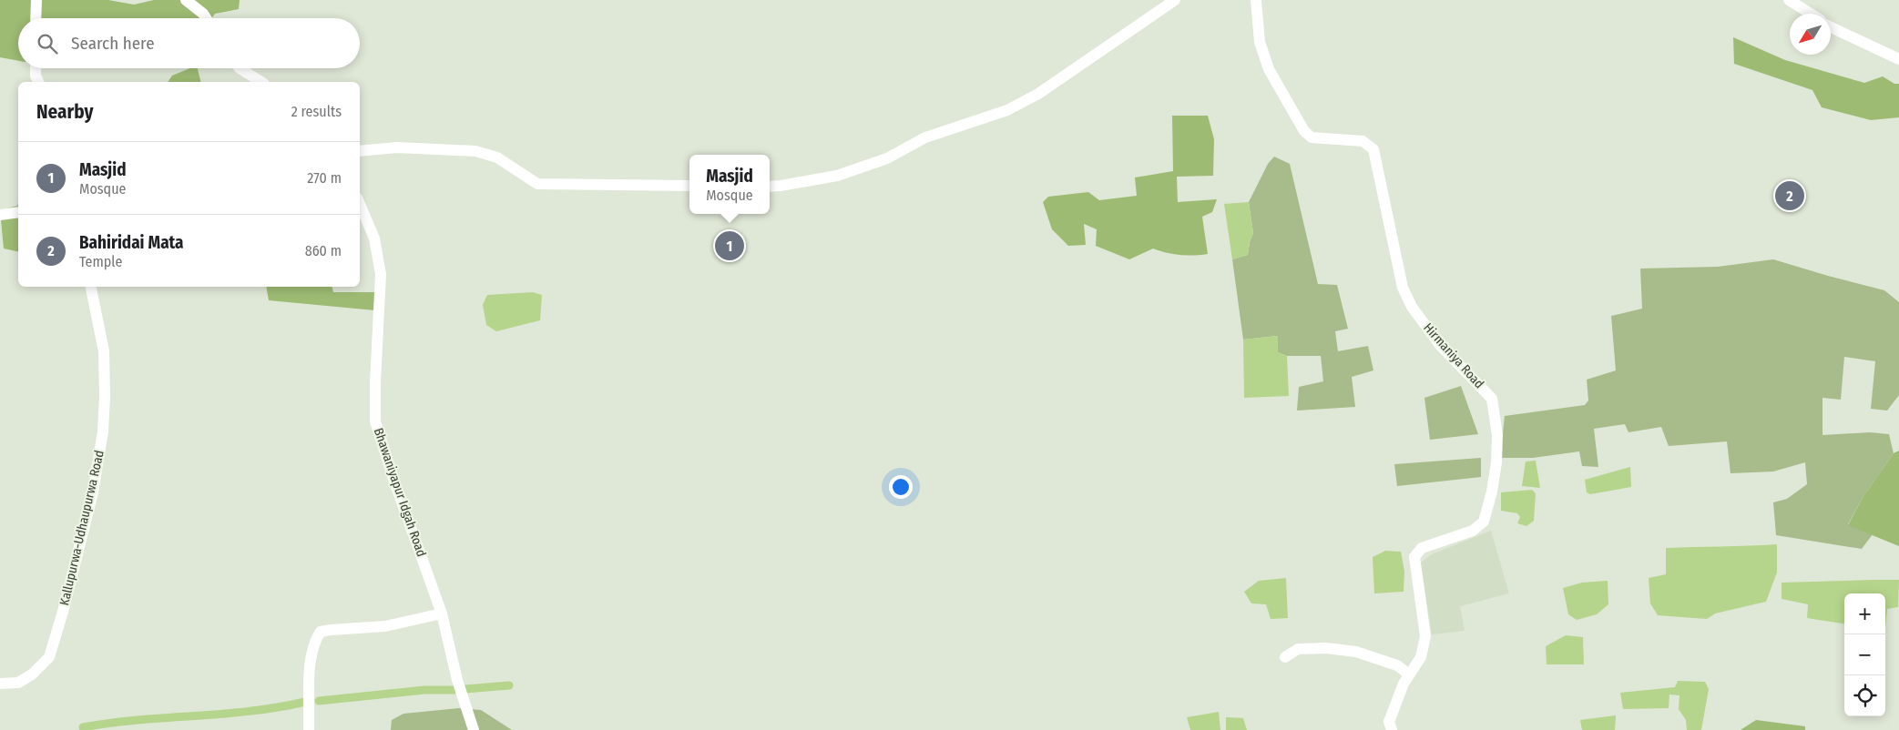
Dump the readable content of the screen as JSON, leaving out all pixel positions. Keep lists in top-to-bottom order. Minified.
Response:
{"streets":{"street":["Hirmaniya Road","Bhawaniyapur Idgah Road","Kallupurwa-Udhaupurwa Road"]},"north":"bottom left","page":{"search":"Search here","heading":["Nearby","2 results"],"list":[{"mark":"1","name":"Masjid","note":"Mosque","value":"270 m"},{"mark":"2","name":"Bahiridai Mata","note":"Temple","value":"860 m"}],"popup":["Masjid","Mosque"],"pins":["2","1"],"map_buttons":["+","−"]}}
